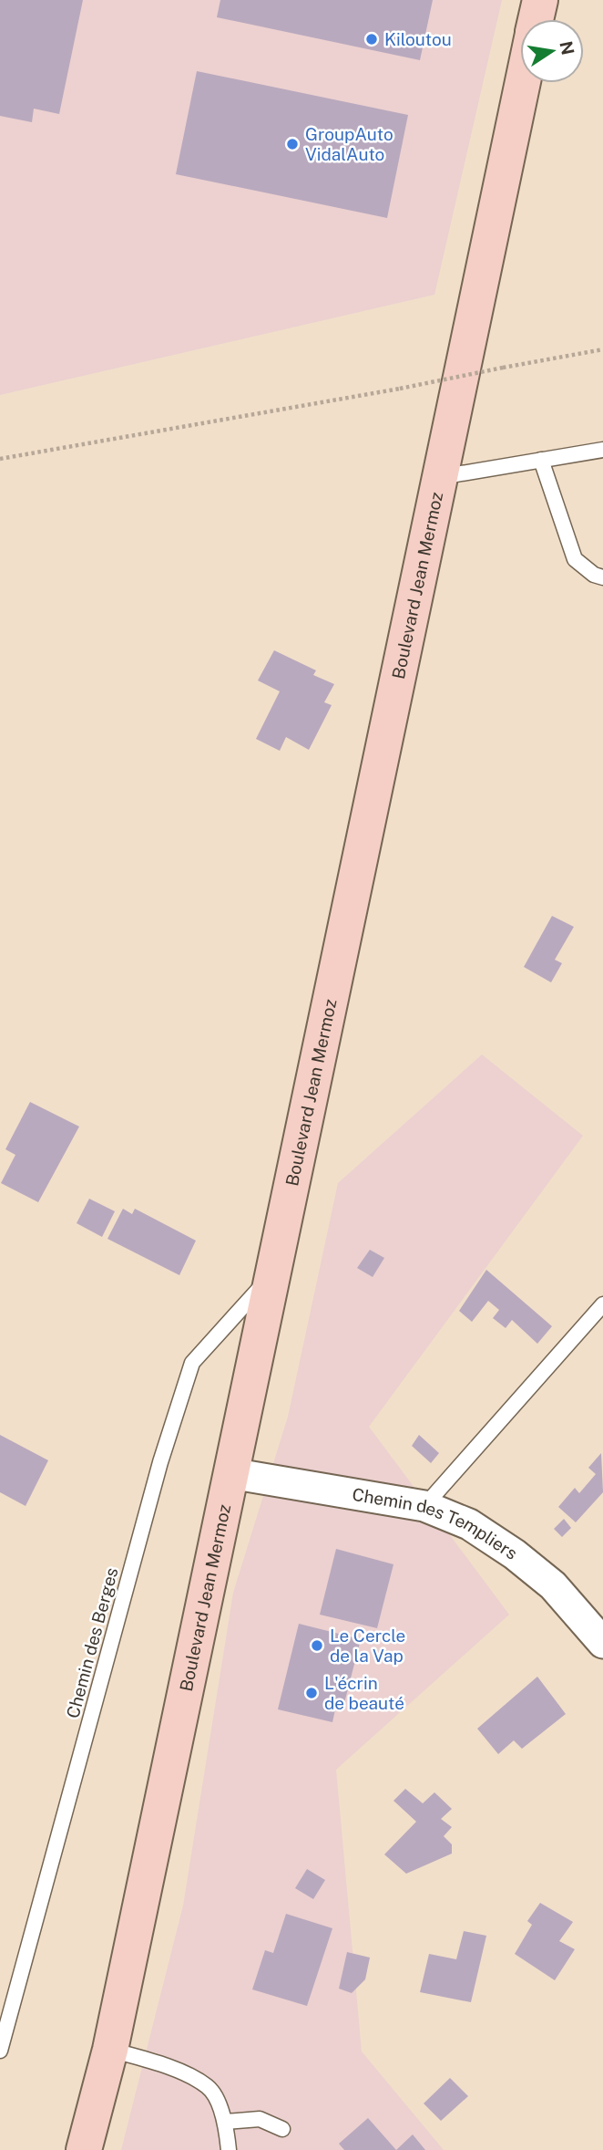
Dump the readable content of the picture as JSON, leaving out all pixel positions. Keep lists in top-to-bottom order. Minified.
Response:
{"streets":{"main road":["Boulevard Jean Mermoz"],"street":["Chemin des Templiers"],"lane":["Chemin des Berges"]},"crossings":[["Boulevard Jean Mermoz","Chemin des Templiers"],["Boulevard Jean Mermoz","Chemin des Berges"]],"places":["Kiloutou","GroupAuto VidalAuto","Le Cercle de la Vap","L'écrin de beauté"],"north":"right"}
